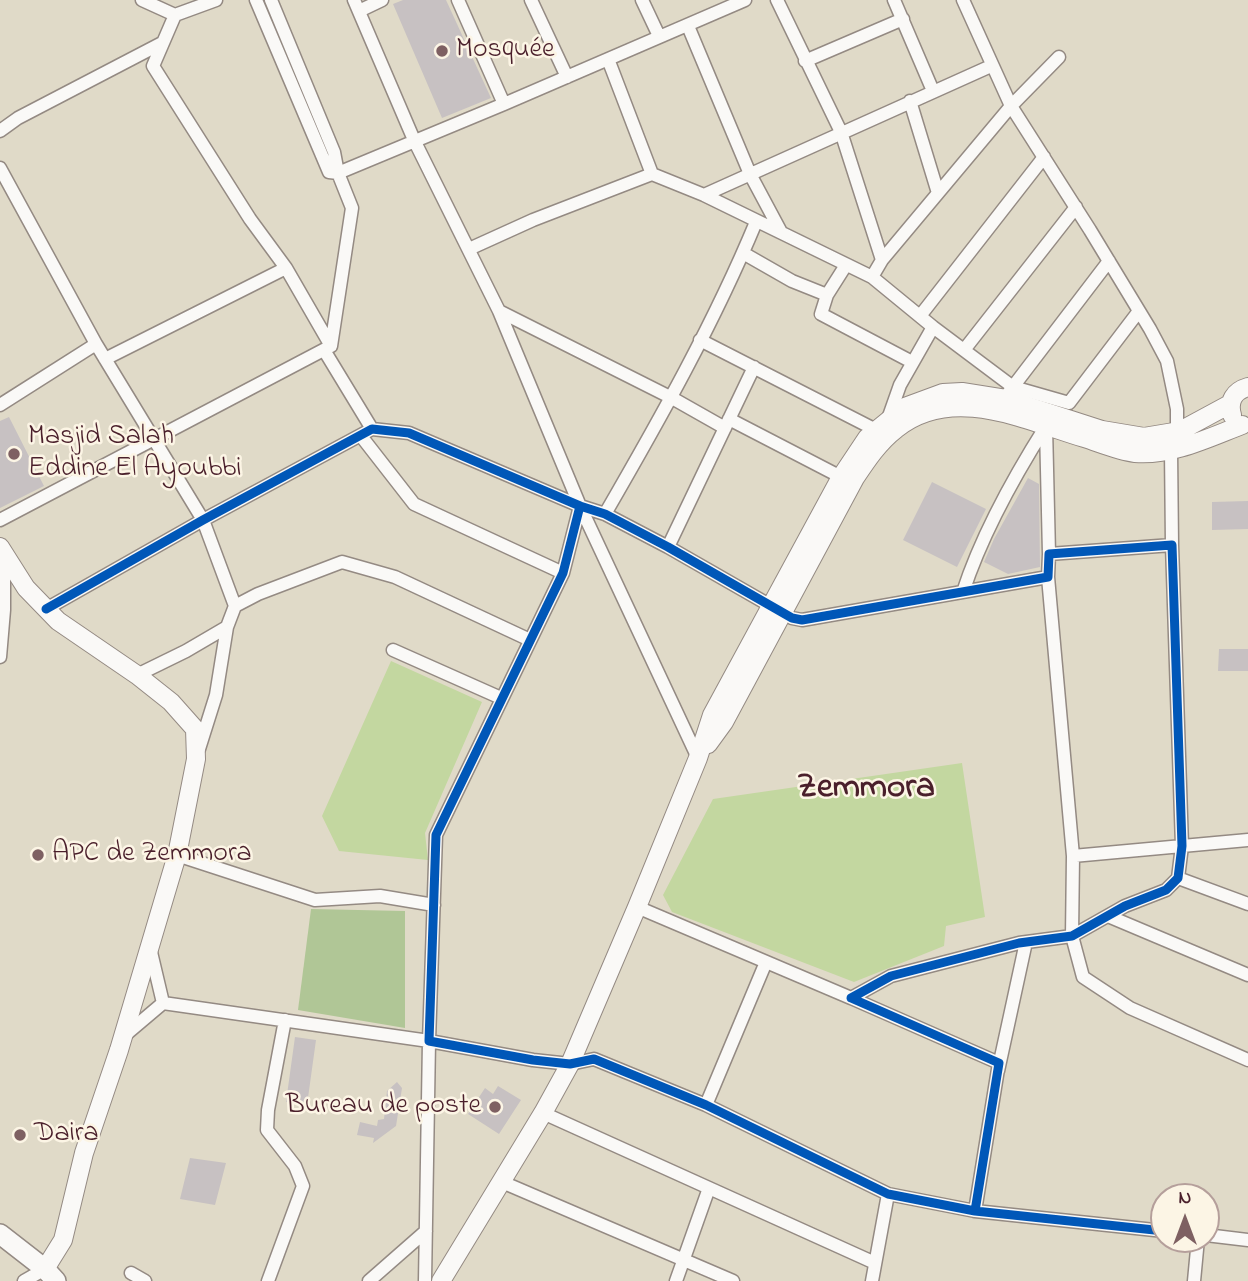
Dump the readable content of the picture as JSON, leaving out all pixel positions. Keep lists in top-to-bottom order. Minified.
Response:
{"districts":["Zemmora"],"places":["Mosquée","Masjid Salah Eddine El Ayoubbi","APC de Zemmora","Bureau de poste","Daira"],"north":"top"}
